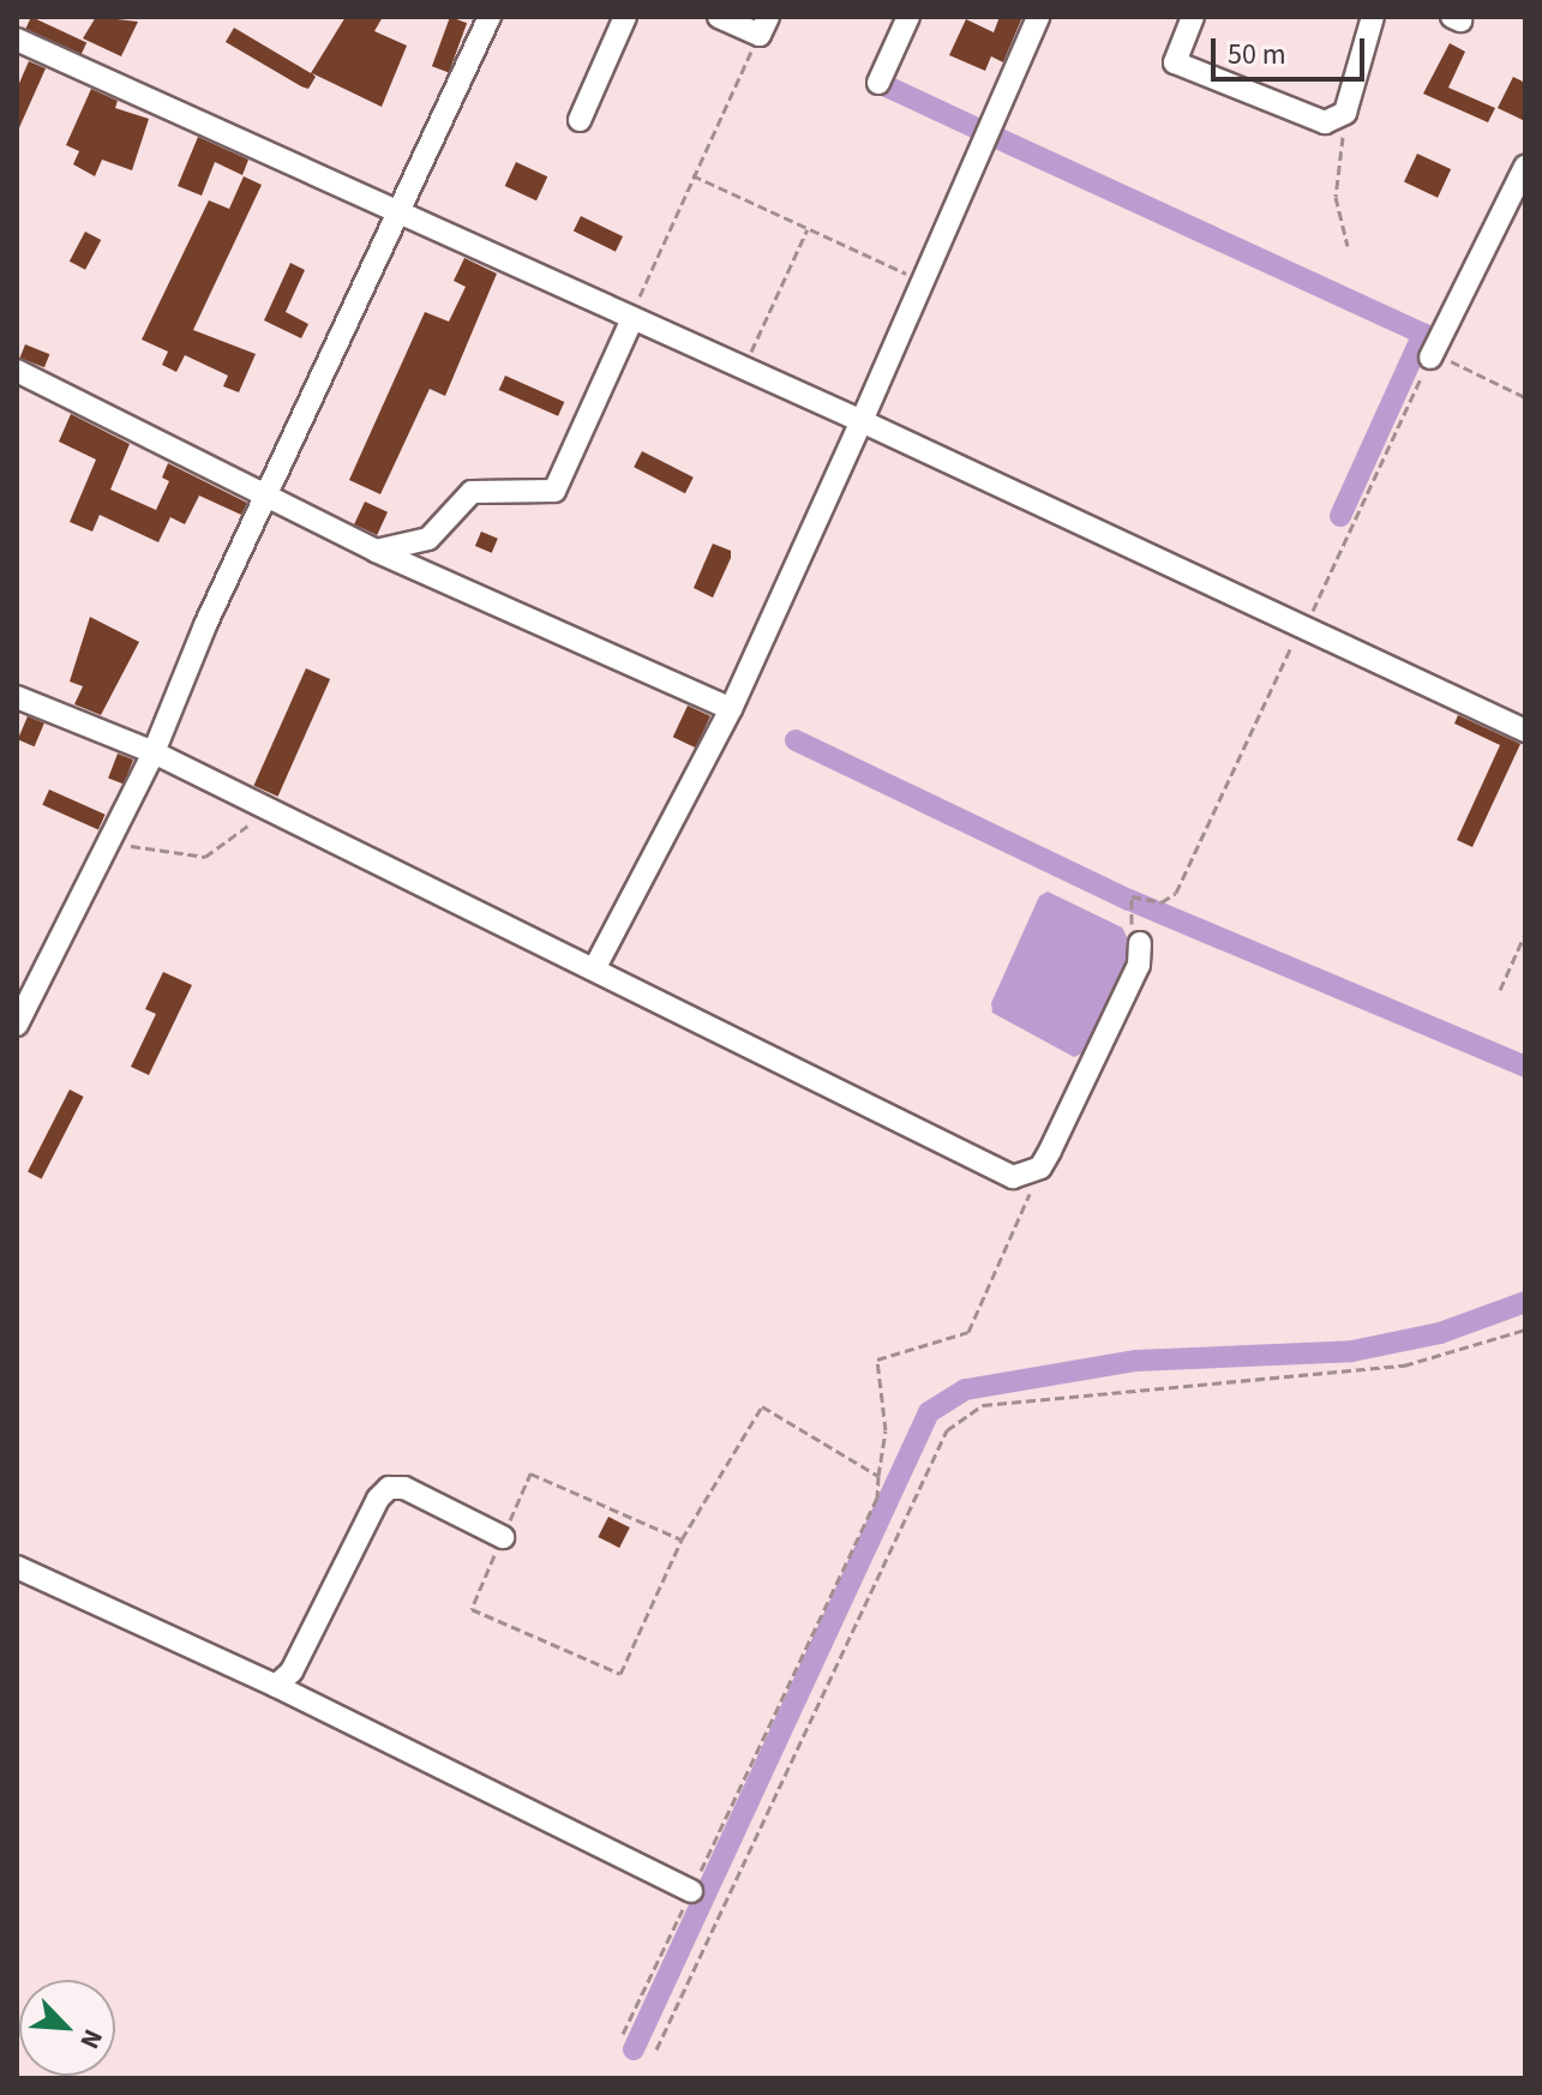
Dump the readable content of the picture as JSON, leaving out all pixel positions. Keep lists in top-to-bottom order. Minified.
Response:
{"scale_bar":"50 m","north":"bottom right"}
